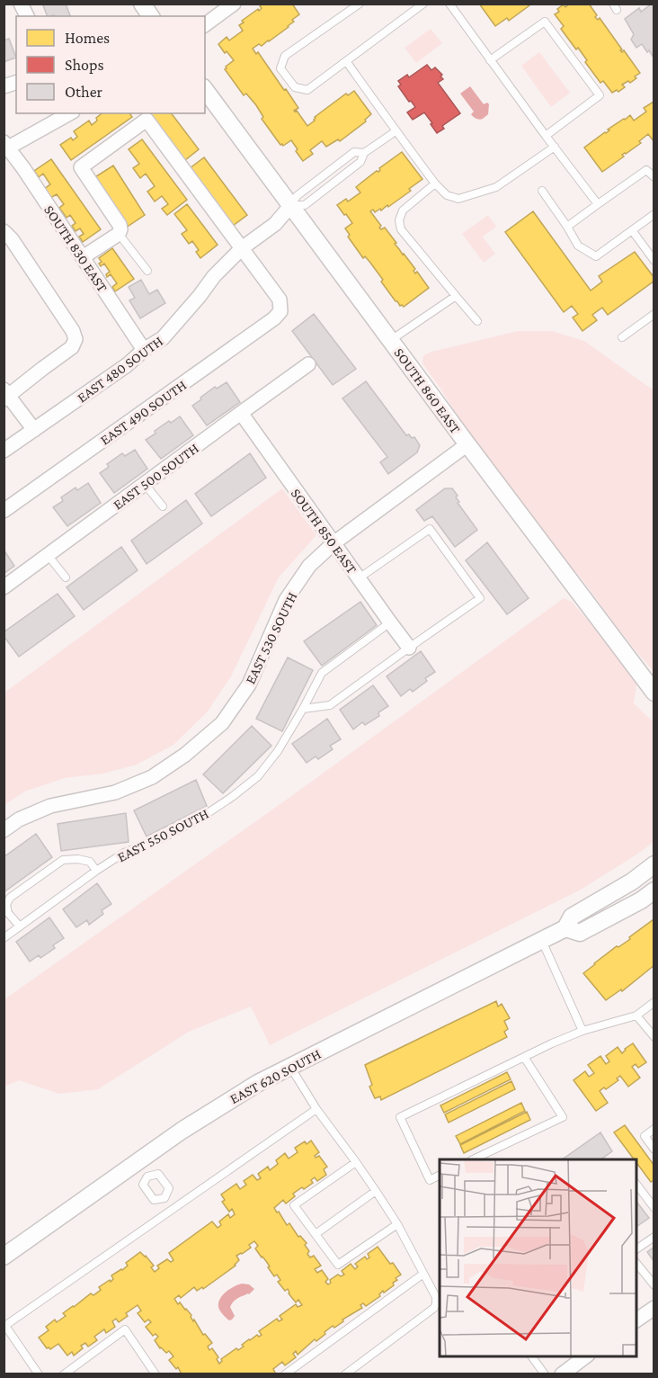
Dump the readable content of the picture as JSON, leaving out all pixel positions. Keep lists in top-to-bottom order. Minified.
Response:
{"streets":{"street":["SOUTH 830 EAST","EAST 480 SOUTH","SOUTH 860 EAST","EAST 490 SOUTH","EAST 500 SOUTH","SOUTH 850 EAST","EAST 530 SOUTH","EAST 620 SOUTH"],"lane":["EAST 550 SOUTH"]},"crossings":[["SOUTH 830 EAST","EAST 480 SOUTH"],["EAST 480 SOUTH","SOUTH 860 EAST"],["EAST 480 SOUTH","EAST 490 SOUTH"],["SOUTH 860 EAST","EAST 530 SOUTH"],["EAST 500 SOUTH","SOUTH 850 EAST"],["SOUTH 850 EAST","EAST 530 SOUTH"],["SOUTH 850 EAST","EAST 550 SOUTH"]],"legend":["Homes","Shops","Other"]}
